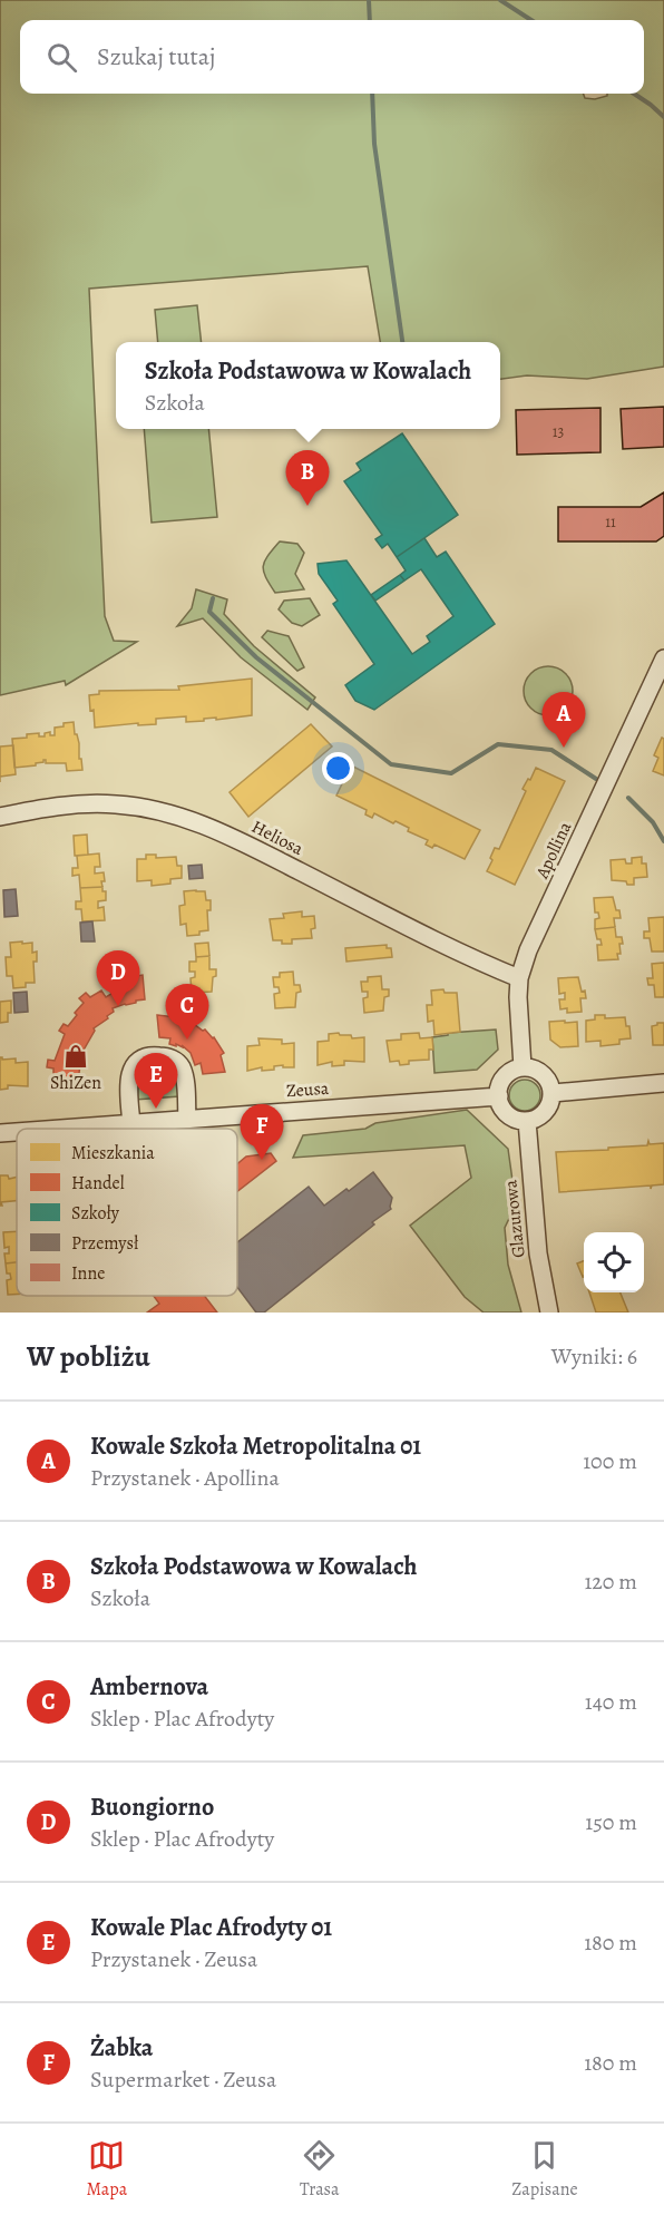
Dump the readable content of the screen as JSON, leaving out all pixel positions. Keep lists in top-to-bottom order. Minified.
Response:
{"streets":{"street":["Heliosa","Apollina","Zeusa","Glazurowa"]},"crossings":[["Heliosa","Apollina"],["Apollina","Zeusa"],["Apollina","Glazurowa"],["Zeusa","Glazurowa"]],"places":{"shop":["ShiZen"]},"house_numbers":["13","11"],"legend":["Mieszkania","Handel","Szkoły","Przemysł","Inne"],"page":{"search":"Szukaj tutaj","popup":["Szkoła Podstawowa w Kowalach","Szkoła"],"pins":["B","A","D","C","E","F"],"heading":["W pobliżu","Wyniki: 6"],"list":[{"mark":"A","name":"Kowale Szkoła Metropolitalna 01","note":"Przystanek · Apollina","value":"100 m"},{"mark":"B","name":"Szkoła Podstawowa w Kowalach","note":"Szkoła","value":"120 m"},{"mark":"C","name":"Ambernova","note":"Sklep · Plac Afrodyty","value":"140 m"},{"mark":"D","name":"Buongiorno","note":"Sklep · Plac Afrodyty","value":"150 m"},{"mark":"E","name":"Kowale Plac Afrodyty 01","note":"Przystanek · Zeusa","value":"180 m"},{"mark":"F","name":"Żabka","note":"Supermarket · Zeusa","value":"180 m"}],"nav":["Mapa","Trasa","Zapisane"]}}
